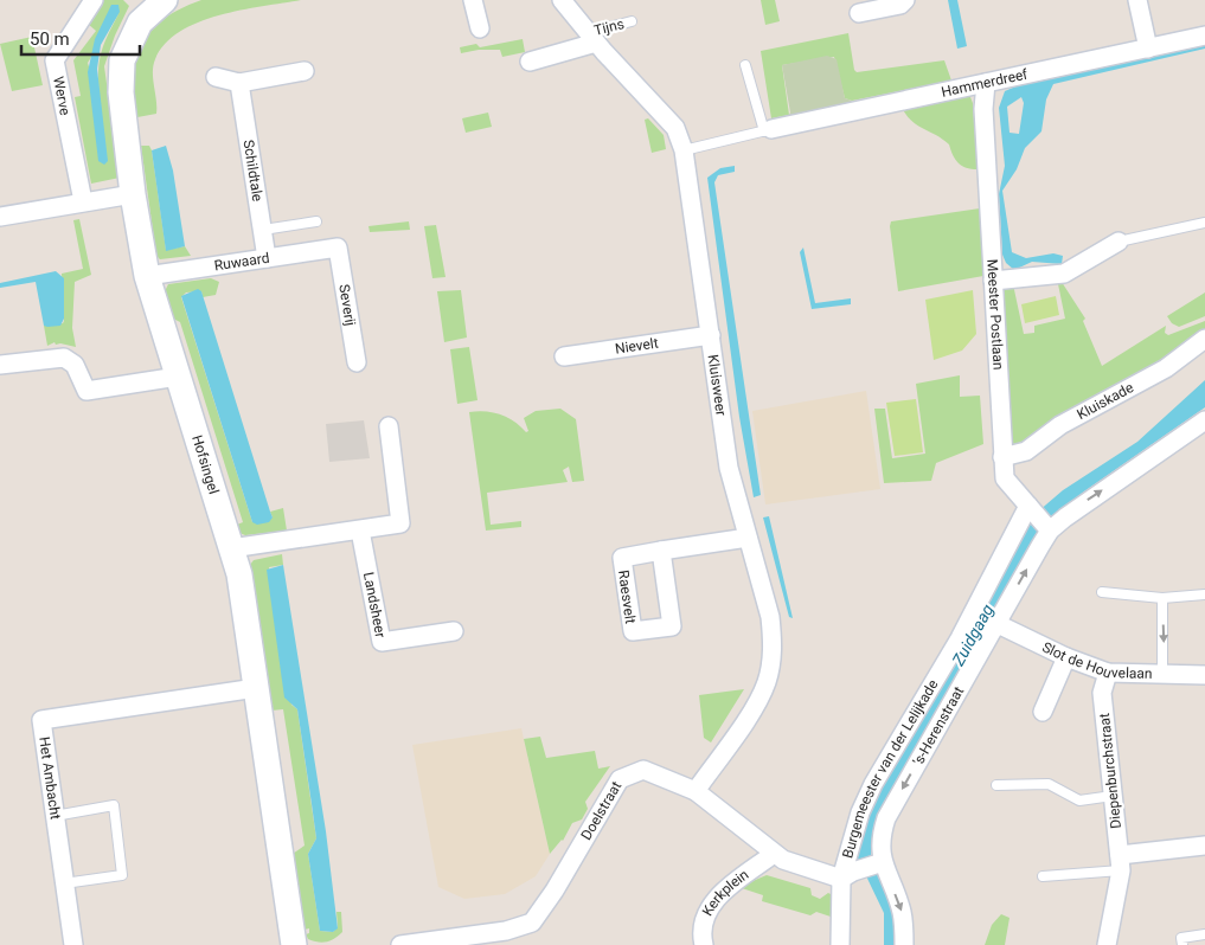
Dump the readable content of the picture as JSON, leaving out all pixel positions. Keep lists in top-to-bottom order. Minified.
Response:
{"streets":{"street":["Hammerdreef","Werve","Schildtale","Ruwaard","Severij","Meester Postlaan","Nievelt","Kluisweer","Kluiskade","Hofsingel","Raesvelt","Landsheer","Slot de Houvelaan","'s-Herenstraat","Burgemeester van der Lelijkade","Diepenburchstraat","Het Ambacht","Doelstraat","Kerkplein"],"lane":["Tijns"]},"crossings":[["Tijns","Kluisweer"],["Hammerdreef","Meester Postlaan"],["Hammerdreef","Kluisweer"],["Schildtale","Ruwaard"],["Ruwaard","Severij"],["Ruwaard","Hofsingel"],["Meester Postlaan","Kluiskade"],["Meester Postlaan","'s-Herenstraat"],["Meester Postlaan","Burgemeester van der Lelijkade"],["Nievelt","Kluisweer"],["Kluisweer","Raesvelt"],["Kluisweer","Doelstraat"],["Hofsingel","Het Ambacht"],["Slot de Houvelaan","'s-Herenstraat"],["Slot de Houvelaan","Diepenburchstraat"],["Burgemeester van der Lelijkade","Doelstraat"],["Doelstraat","Kerkplein"]],"water":["Zuidgaag"],"scale_bar":"50 m"}
